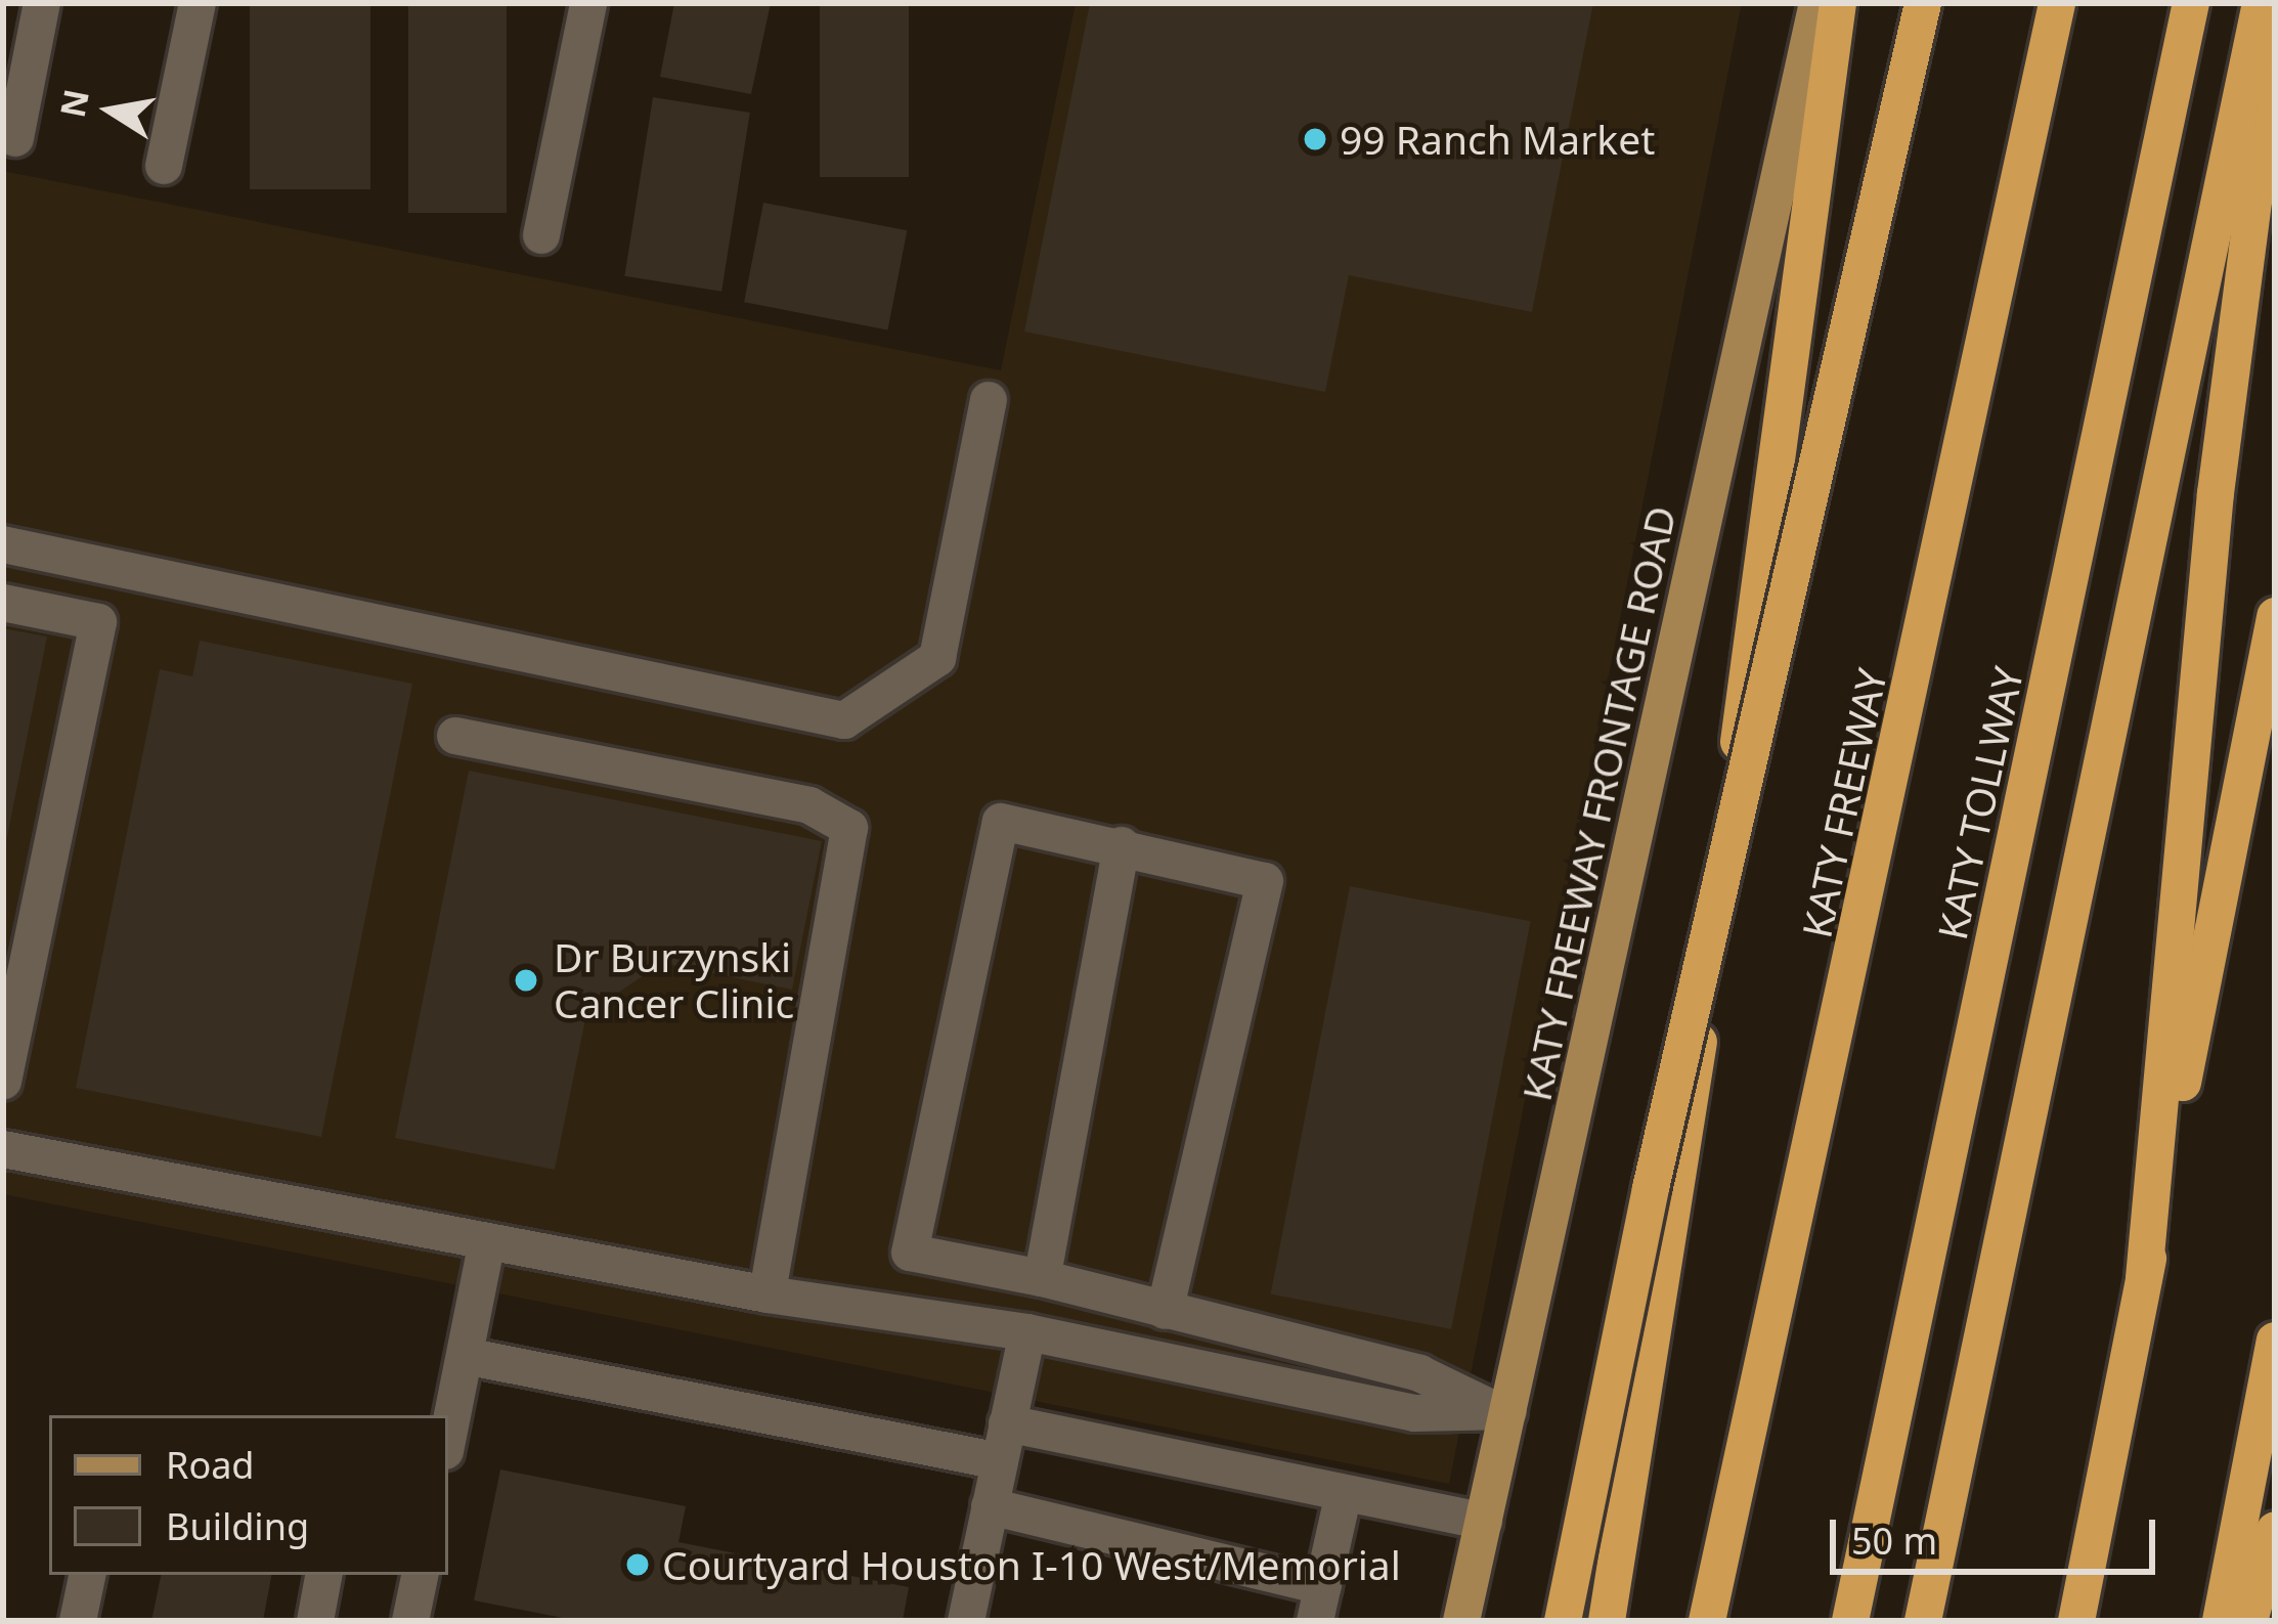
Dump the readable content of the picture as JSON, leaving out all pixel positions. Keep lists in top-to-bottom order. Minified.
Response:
{"streets":{"highway":["KATY FREEWAY","KATY TOLLWAY"],"main road":["KATY FREEWAY FRONTAGE ROAD"]},"places":["99 Ranch Market","Dr Burzynski Cancer Clinic","Courtyard Houston I-10 West/Memorial"],"legend":["Road","Building"],"scale_bar":"50 m","north":"left"}
